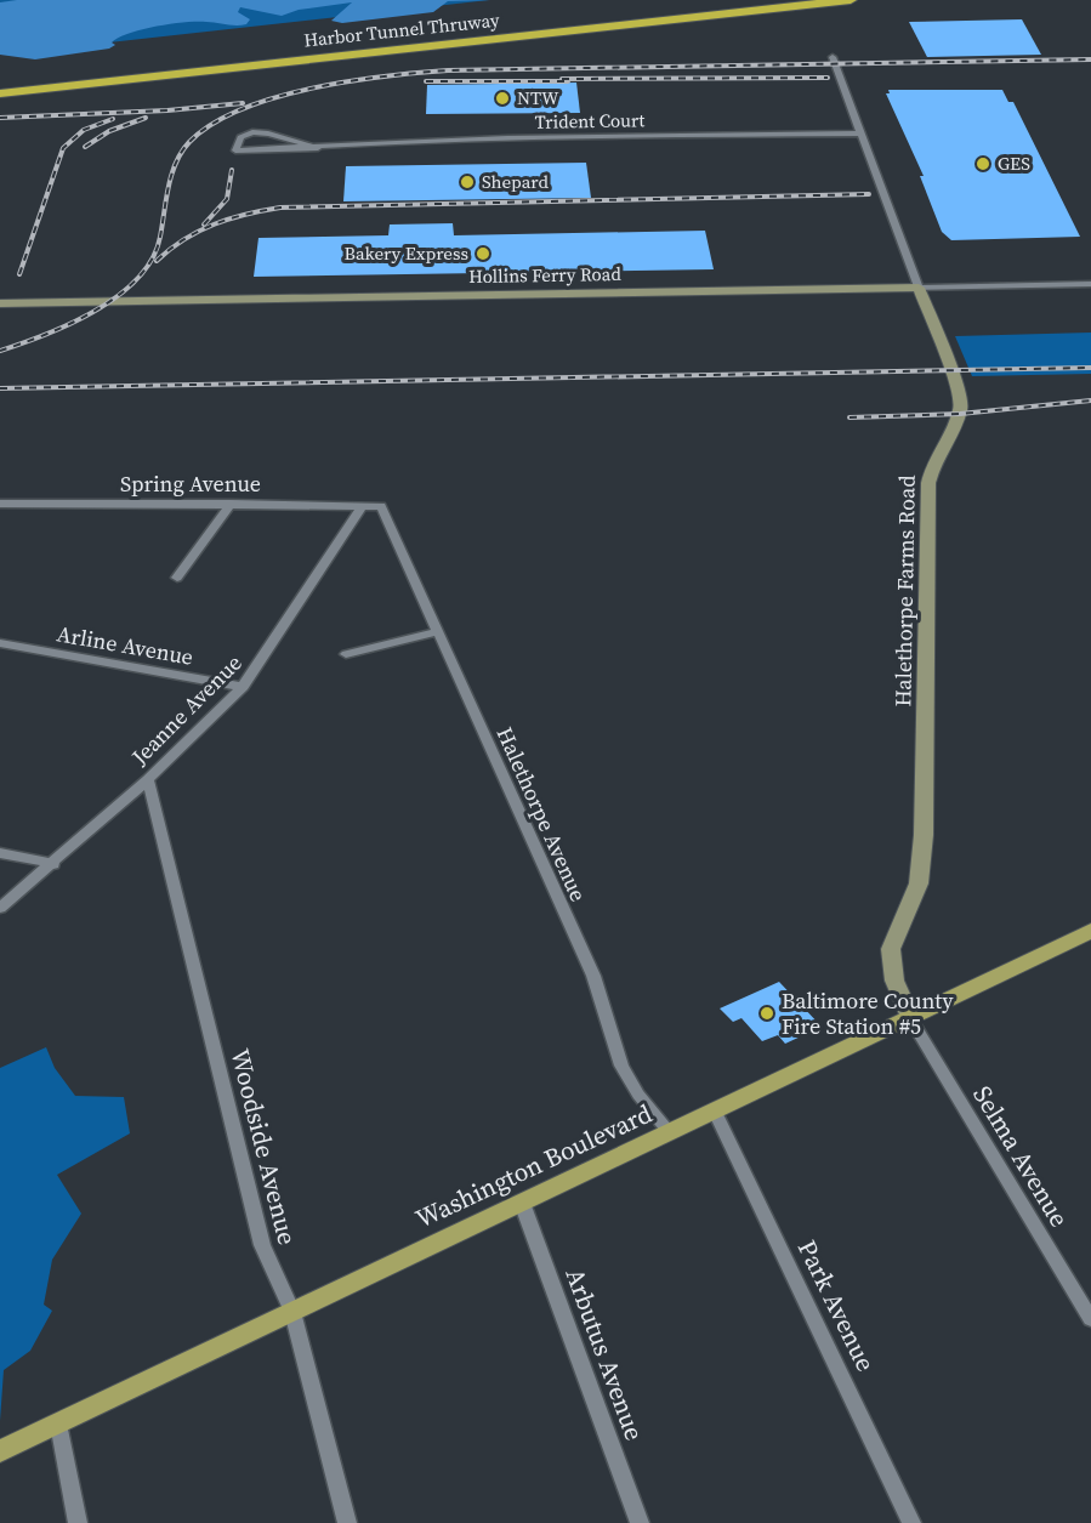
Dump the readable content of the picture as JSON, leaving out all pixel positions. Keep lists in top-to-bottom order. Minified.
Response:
{"streets":{"highway":["Harbor Tunnel Thruway"],"main road":["Washington Boulevard"],"street":["Trident Court","Hollins Ferry Road","Spring Avenue","Halethorpe Farms Road","Arline Avenue","Jeanne Avenue","Halethorpe Avenue","Woodside Avenue","Selma Avenue","Park Avenue","Arbutus Avenue"]},"crossings":[["Trident Court","Halethorpe Farms Road"],["Hollins Ferry Road","Halethorpe Farms Road"],["Spring Avenue","Jeanne Avenue"],["Spring Avenue","Halethorpe Avenue"],["Halethorpe Farms Road","Selma Avenue"],["Halethorpe Farms Road","Washington Boulevard"],["Arline Avenue","Jeanne Avenue"],["Jeanne Avenue","Woodside Avenue"],["Halethorpe Avenue","Washington Boulevard"],["Woodside Avenue","Washington Boulevard"],["Selma Avenue","Washington Boulevard"],["Washington Boulevard","Park Avenue"],["Washington Boulevard","Arbutus Avenue"]],"places":["NTW","GES","Shepard","Bakery Express","Baltimore County Fire Station #5"]}
